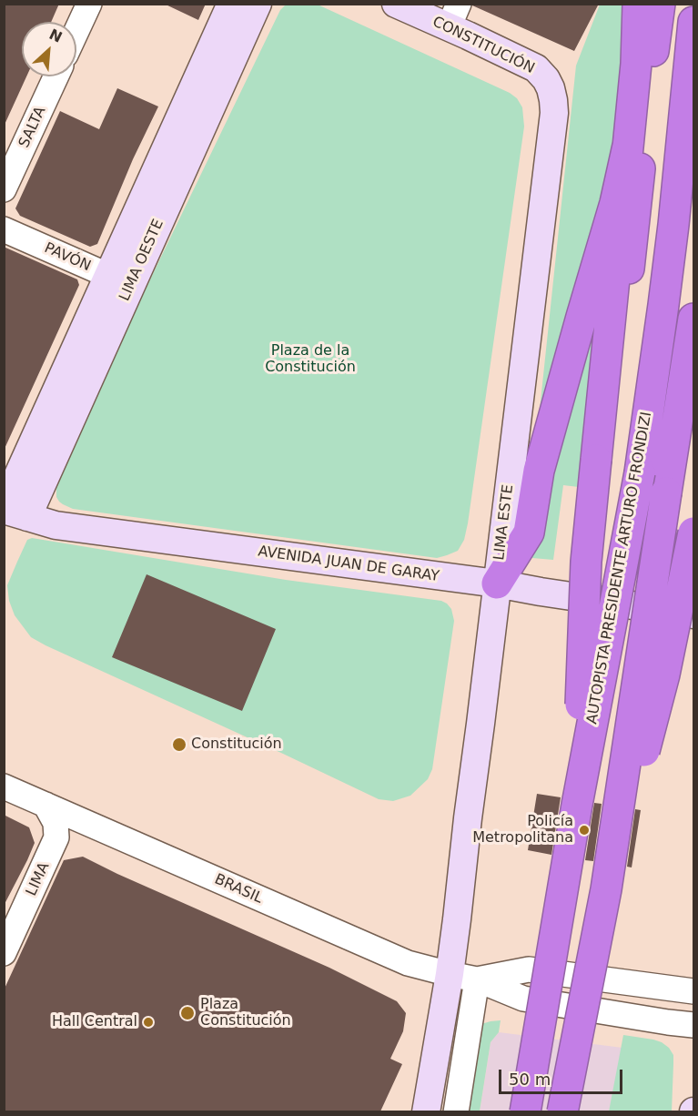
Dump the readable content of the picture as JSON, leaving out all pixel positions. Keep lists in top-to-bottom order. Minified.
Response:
{"streets":{"highway":["AUTOPISTA PRESIDENTE ARTURO FRONDIZI"],"main road":["CONSTITUCIÓN","LIMA OESTE","LIMA ESTE","AVENIDA JUAN DE GARAY"],"street":["SALTA","PAVÓN","LIMA","BRASIL"]},"crossings":[["CONSTITUCIÓN","LIMA ESTE"],["PAVÓN","LIMA OESTE"],["LIMA OESTE","AVENIDA JUAN DE GARAY"],["LIMA ESTE","AVENIDA JUAN DE GARAY"],["LIMA ESTE","BRASIL"],["LIMA","BRASIL"]],"parks":["Plaza de la Constitución"],"places":["Constitución","Policía Metropolitana","Plaza Constitución","Hall Central"],"scale_bar":"50 m","north":"top right"}
